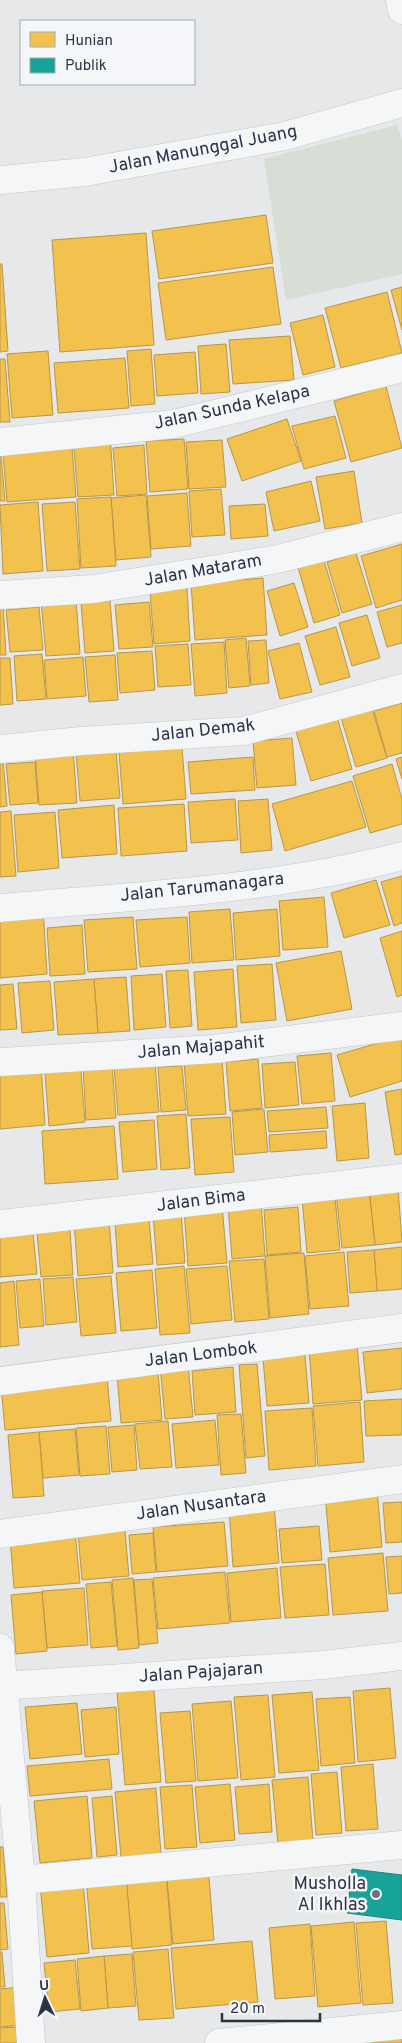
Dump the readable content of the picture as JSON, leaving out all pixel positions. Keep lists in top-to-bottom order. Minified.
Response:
{"streets":{"street":["Jalan Manunggal Juang","Jalan Sunda Kelapa","Jalan Mataram","Jalan Demak","Jalan Tarumanagara","Jalan Majapahit","Jalan Bima","Jalan Lombok","Jalan Nusantara","Jalan Pajajaran"]},"places":["Musholla Al Ikhlas"],"legend":["Hunian","Publik"],"scale_bar":"20 m","north":"top"}
